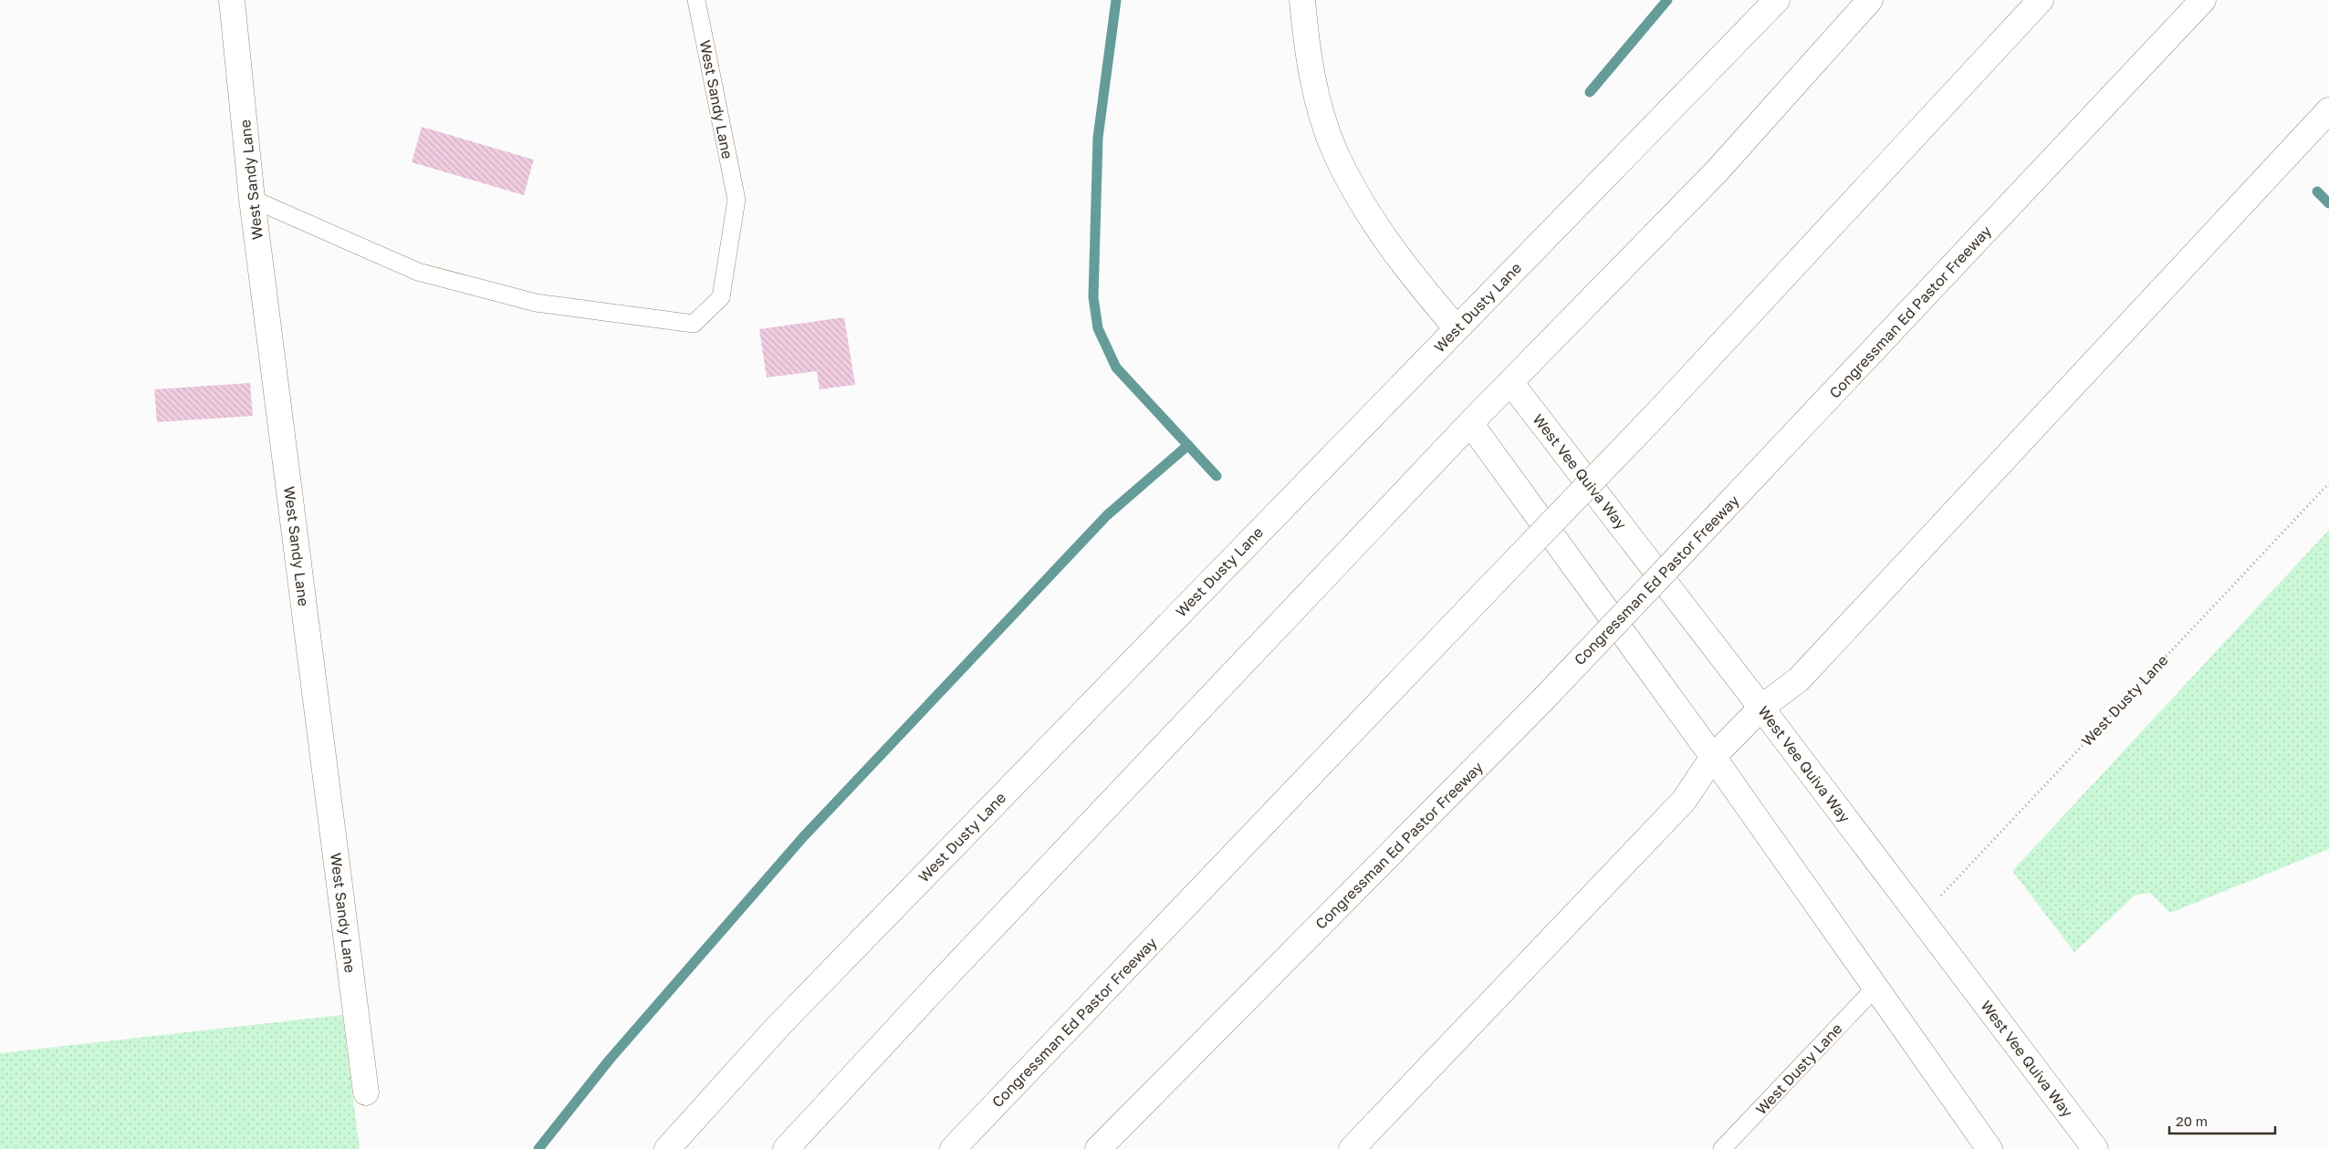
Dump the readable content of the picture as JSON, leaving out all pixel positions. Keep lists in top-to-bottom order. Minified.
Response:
{"streets":{"main road":["West Sandy Lane","West Dusty Lane","Congressman Ed Pastor Freeway","West Vee Quiva Way"]},"crossings":[["West Dusty Lane","West Vee Quiva Way"]],"scale_bar":"20 m"}
